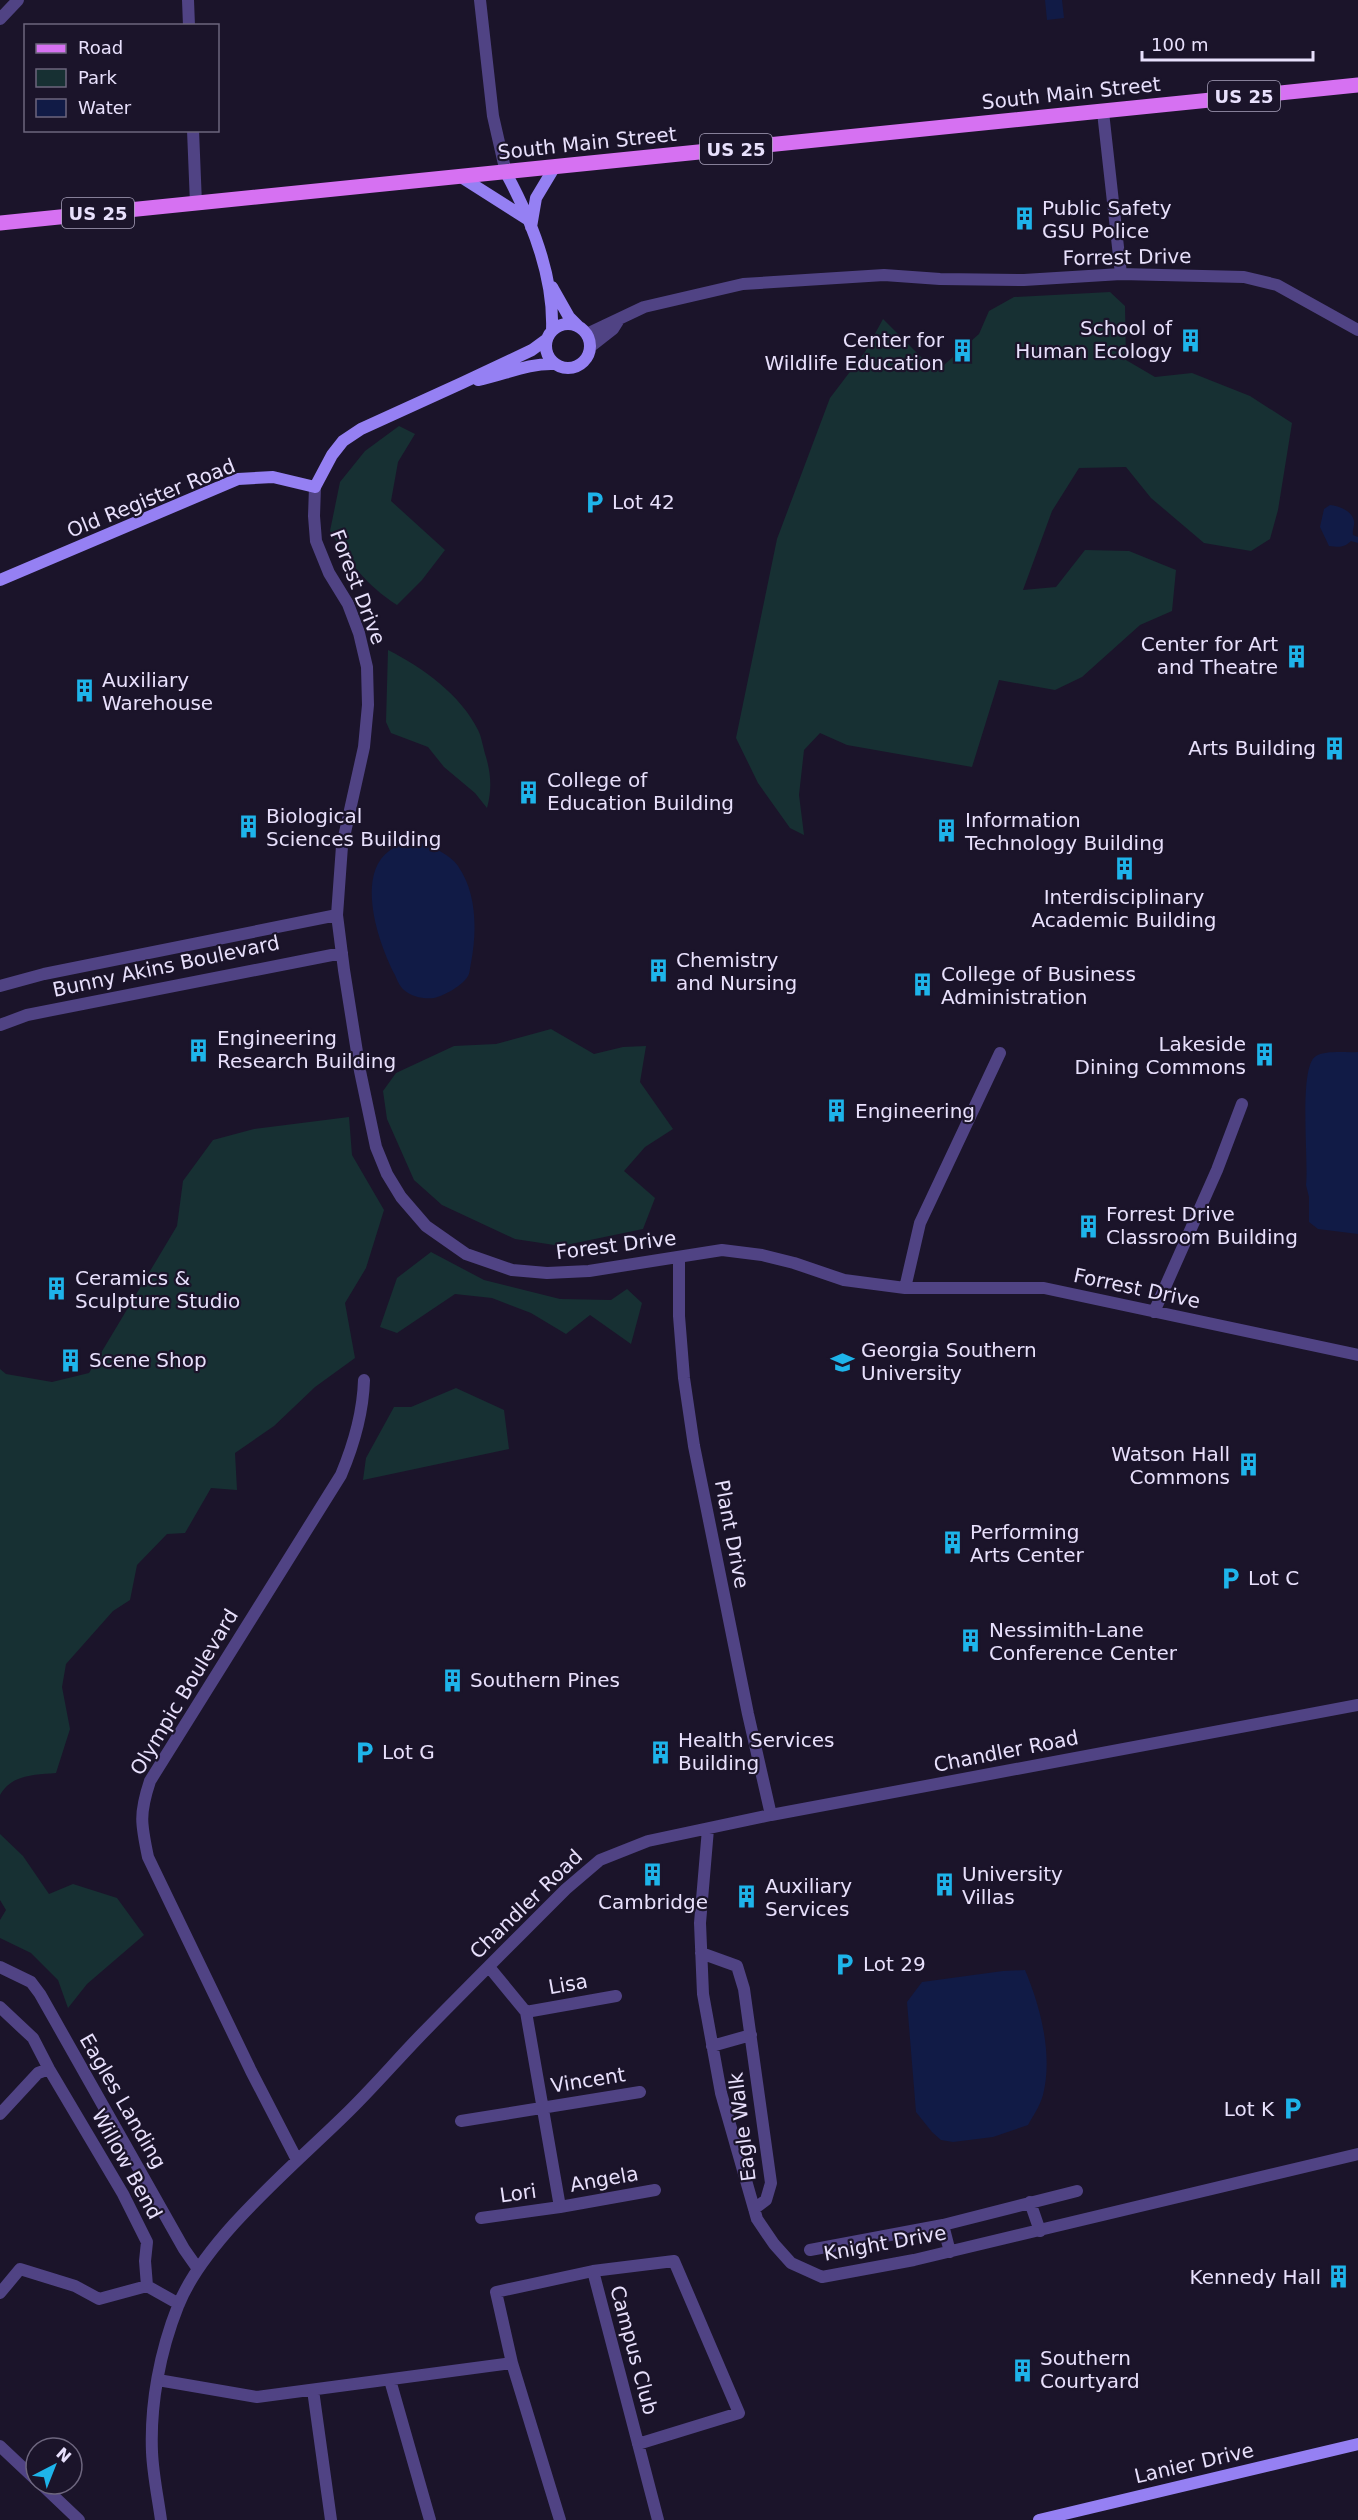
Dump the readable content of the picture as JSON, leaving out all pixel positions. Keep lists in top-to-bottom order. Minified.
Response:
{"streets":{"main road":["South Main Street","US 25"],"street":["Forrest Drive","Old Register Road","Forest Drive","Bunny Akins Boulevard","Plant Drive","Olympic Boulevard","Chandler Road","Lisa","Vincent","Eagles Landing","Eagle Walk","Willow Bend","Angela","Lori","Knight Drive","Campus Club","Lanier Drive"]},"crossings":[["Forrest Drive","Forest Drive"],["Old Register Road","Forest Drive"],["Forest Drive","Bunny Akins Boulevard"],["Forest Drive","Plant Drive"],["Plant Drive","Chandler Road"],["Olympic Boulevard","Chandler Road"],["Chandler Road","Eagles Landing"],["Chandler Road","Knight Drive"],["Eagle Walk","Knight Drive"],["Angela","Lori"]],"places":{"building":["Public Safety GSU Police","School of Human Ecology","Center for Wildlife Education","Center for Art and Theatre","Auxiliary Warehouse","Arts Building","College of Education Building","Biological Sciences Building","Information Technology Building","Interdisciplinary Academic Building","Chemistry and Nursing","College of Business Administration","Engineering Research Building","Lakeside Dining Commons","Engineering","Forrest Drive Classroom Building","Ceramics & Sculpture Studio","Scene Shop","Watson Hall Commons","Performing Arts Center","Nessimith-Lane Conference Center","Southern Pines","Health Services Building","Cambridge","University Villas","Auxiliary Services","Kennedy Hall","Southern Courtyard"],"parking":["Lot 42","Lot C","Lot G","Lot 29","Lot K"],"school or university":["Georgia Southern University"]},"legend":["Road","Park","Water"],"scale_bar":"100 m","north":"top right"}
